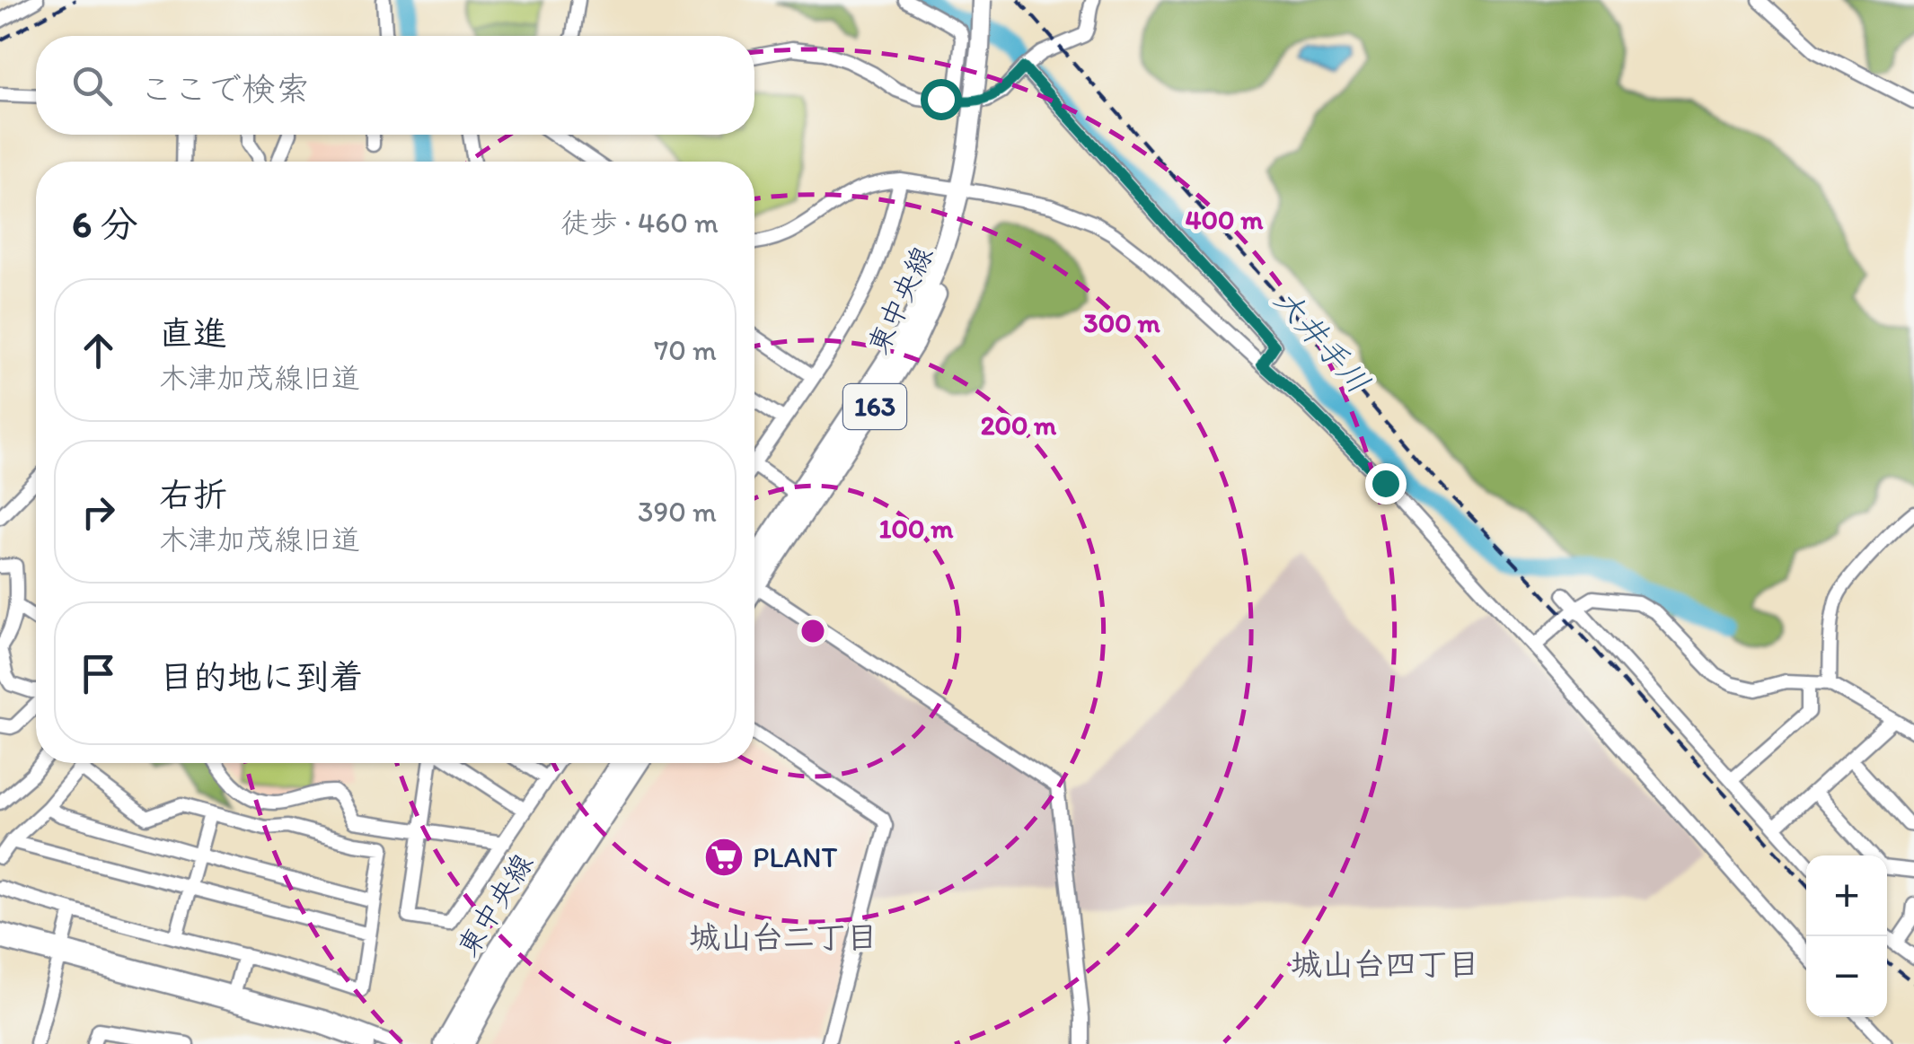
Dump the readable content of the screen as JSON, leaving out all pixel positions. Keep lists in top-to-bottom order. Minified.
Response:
{"streets":{"highway":["東中央線","163"]},"districts":["城山台二丁目","城山台四丁目"],"water":["大井手川"],"places":{"supermarket":["PLANT"]},"page":{"search":"ここで検索","heading":["6 分","徒歩 · 460 m"],"list":[["直進","木津加茂線旧道","70 m"],["右折","木津加茂線旧道","390 m"],"目的地に到着"],"map_buttons":["+","−"]},"rings":["400 m","300 m","200 m","100 m"]}
